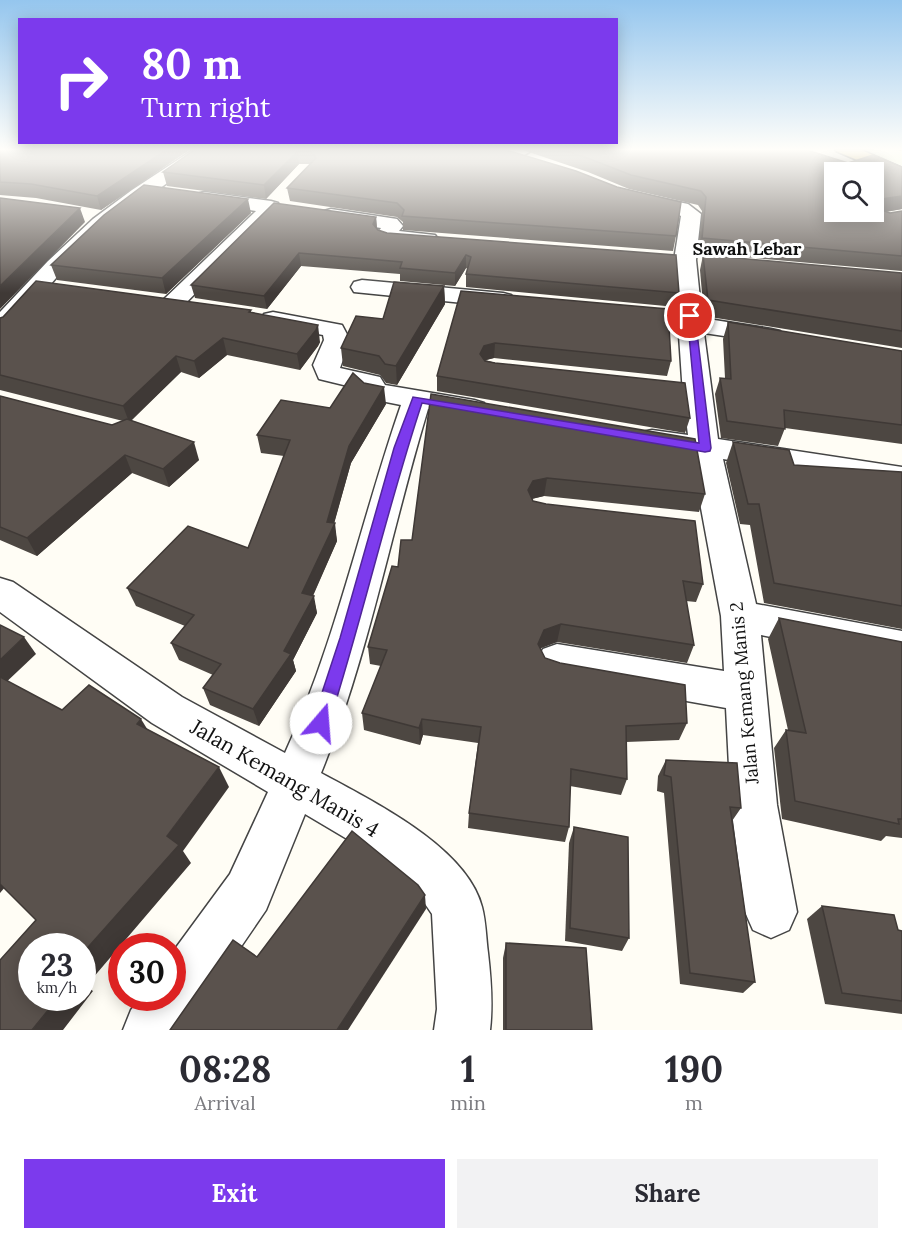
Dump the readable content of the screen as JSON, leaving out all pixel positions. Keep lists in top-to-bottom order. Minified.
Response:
{"streets":{"street":["Jalan Kemang Manis 2","Jalan Kemang Manis 4"]},"districts":["Sawah Lebar"],"page":{"turn":["80 m","Turn right"],"speed":"23 km/h","limit":"30","eta":["08:28","Arrival","1","min","190","m"],"buttons":["Exit","Share"]}}
